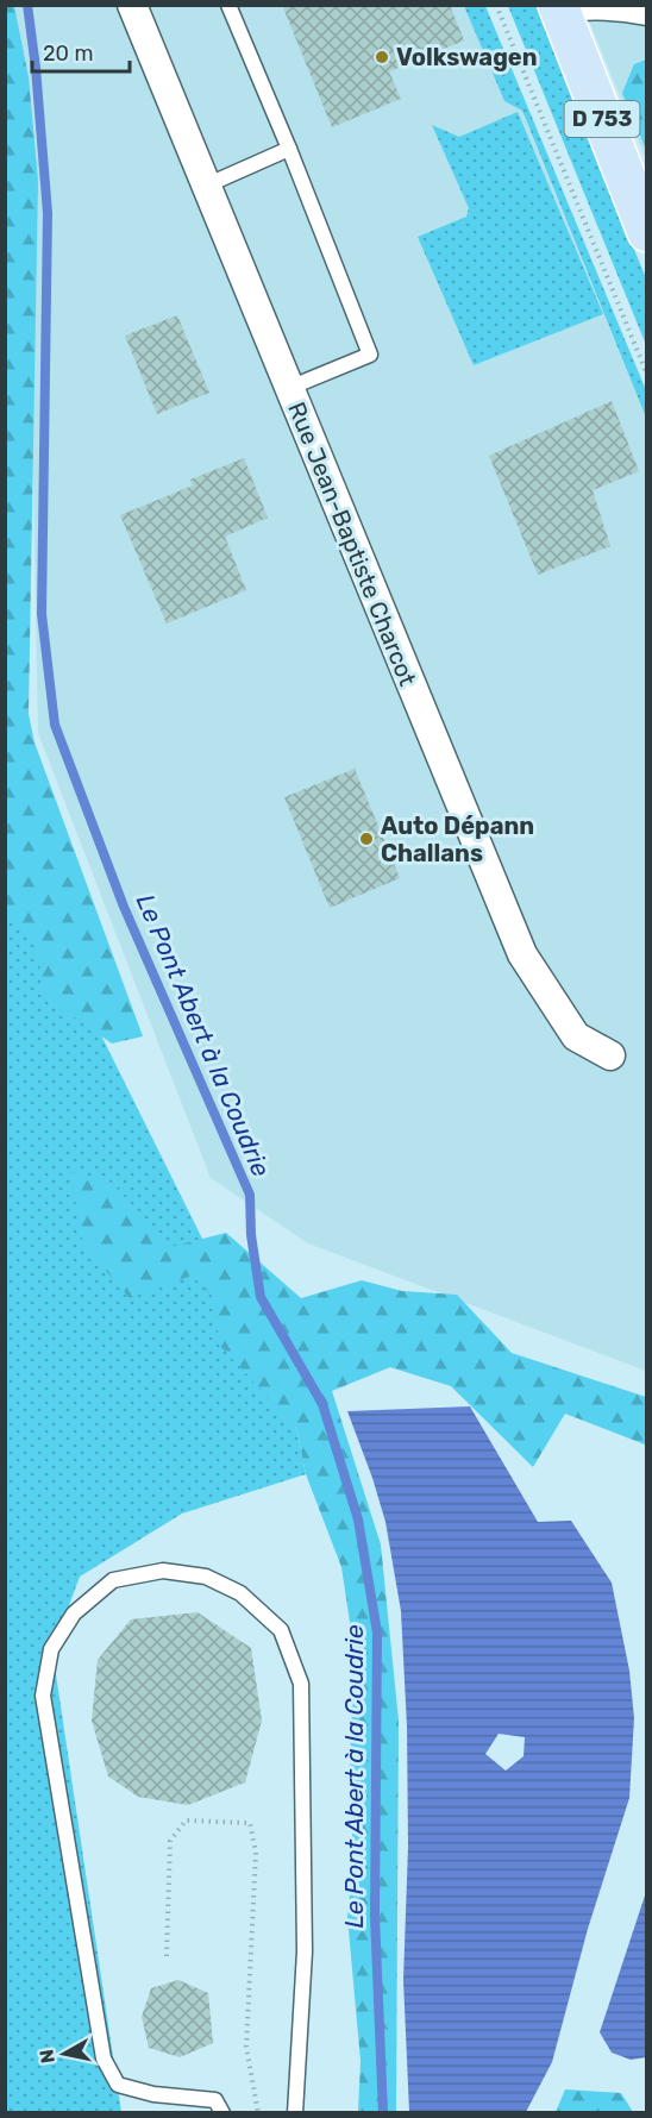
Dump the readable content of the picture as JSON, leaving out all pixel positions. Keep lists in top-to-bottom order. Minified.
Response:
{"streets":{"main road":["D 753"],"street":["Rue Jean-Baptiste Charcot"]},"water":["Le Pont Abert à la Coudrie"],"places":["Volkswagen","Auto Dépann Challans"],"scale_bar":"20 m","north":"left"}
